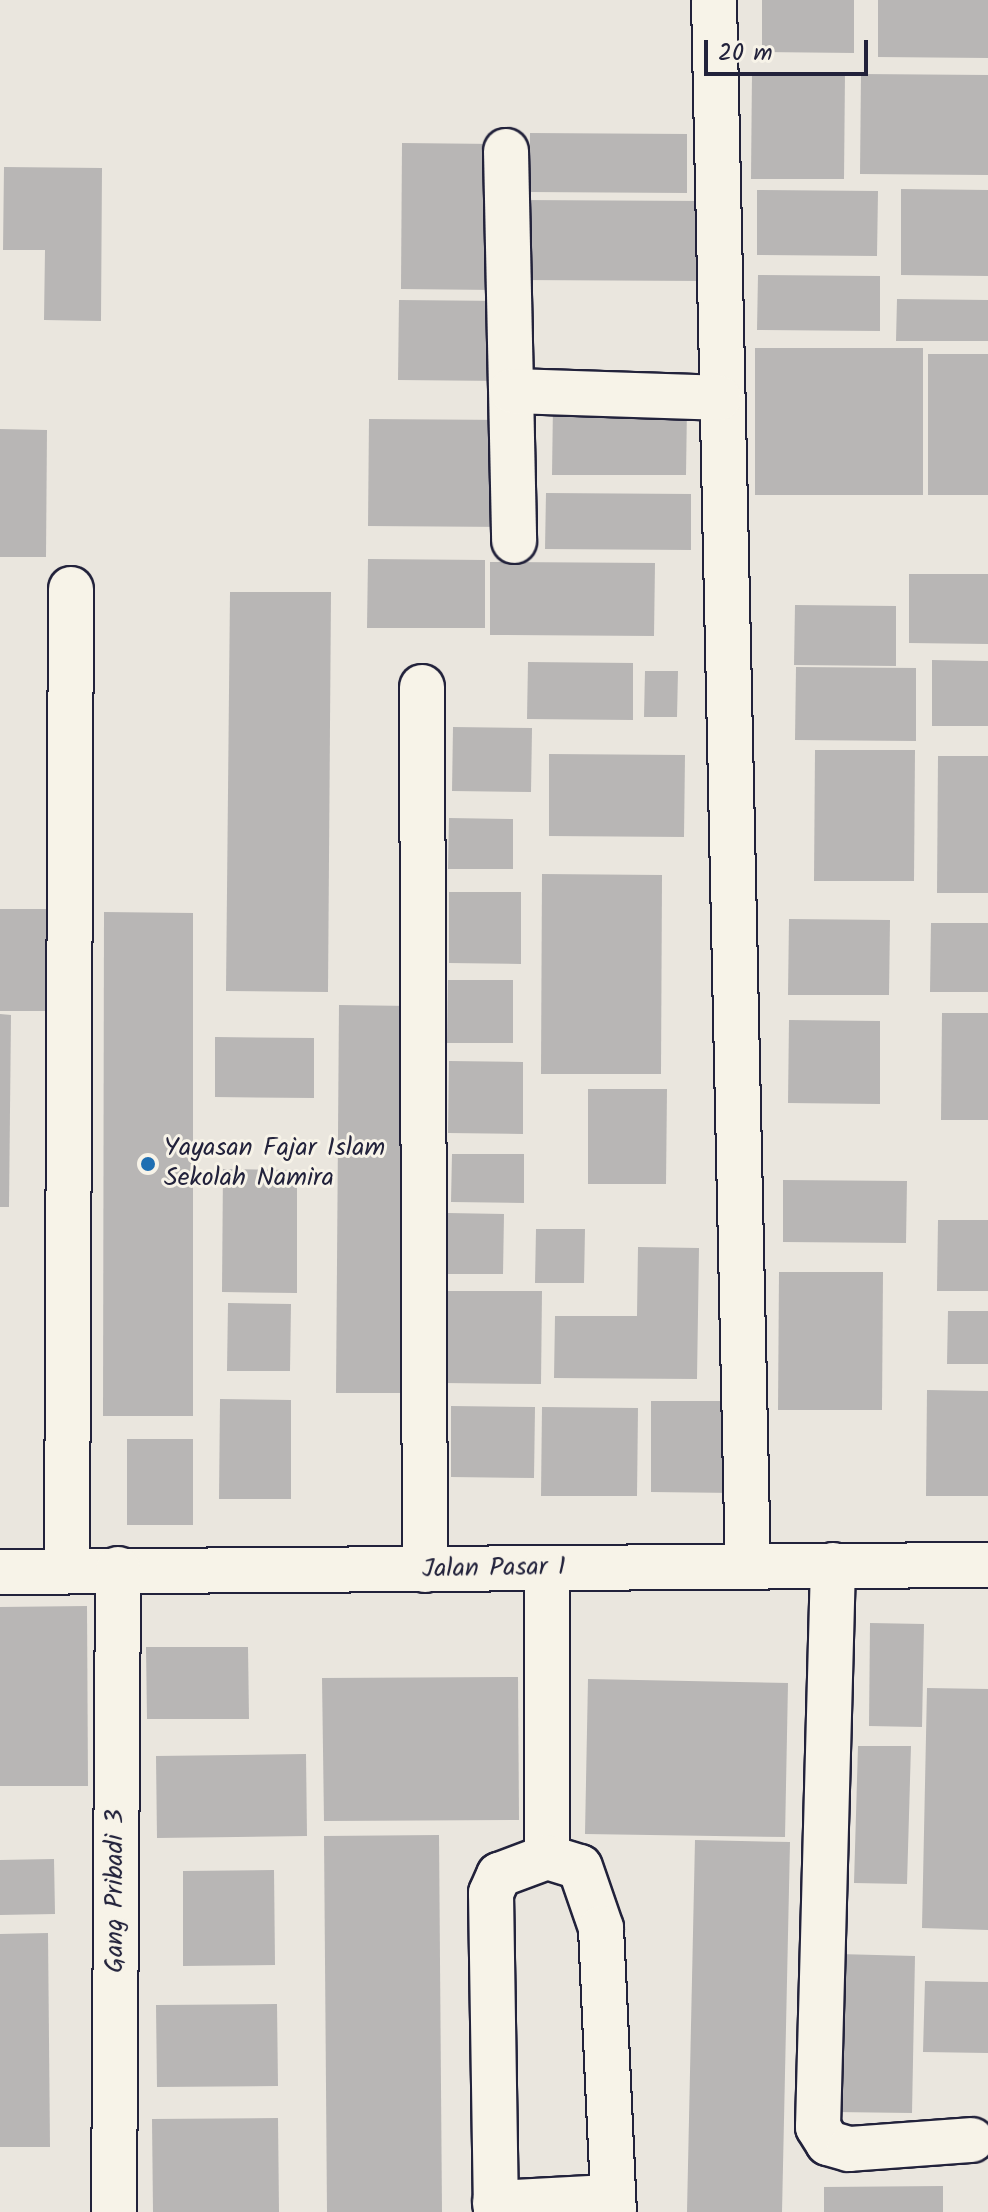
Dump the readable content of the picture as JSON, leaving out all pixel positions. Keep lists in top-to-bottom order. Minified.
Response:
{"streets":{"street":["Jalan Pasar 1","Gang Pribadi 3"]},"crossings":[["Jalan Pasar 1","Gang Pribadi 3"]],"places":["Yayasan Fajar Islam Sekolah Namira"],"scale_bar":"20 m"}
